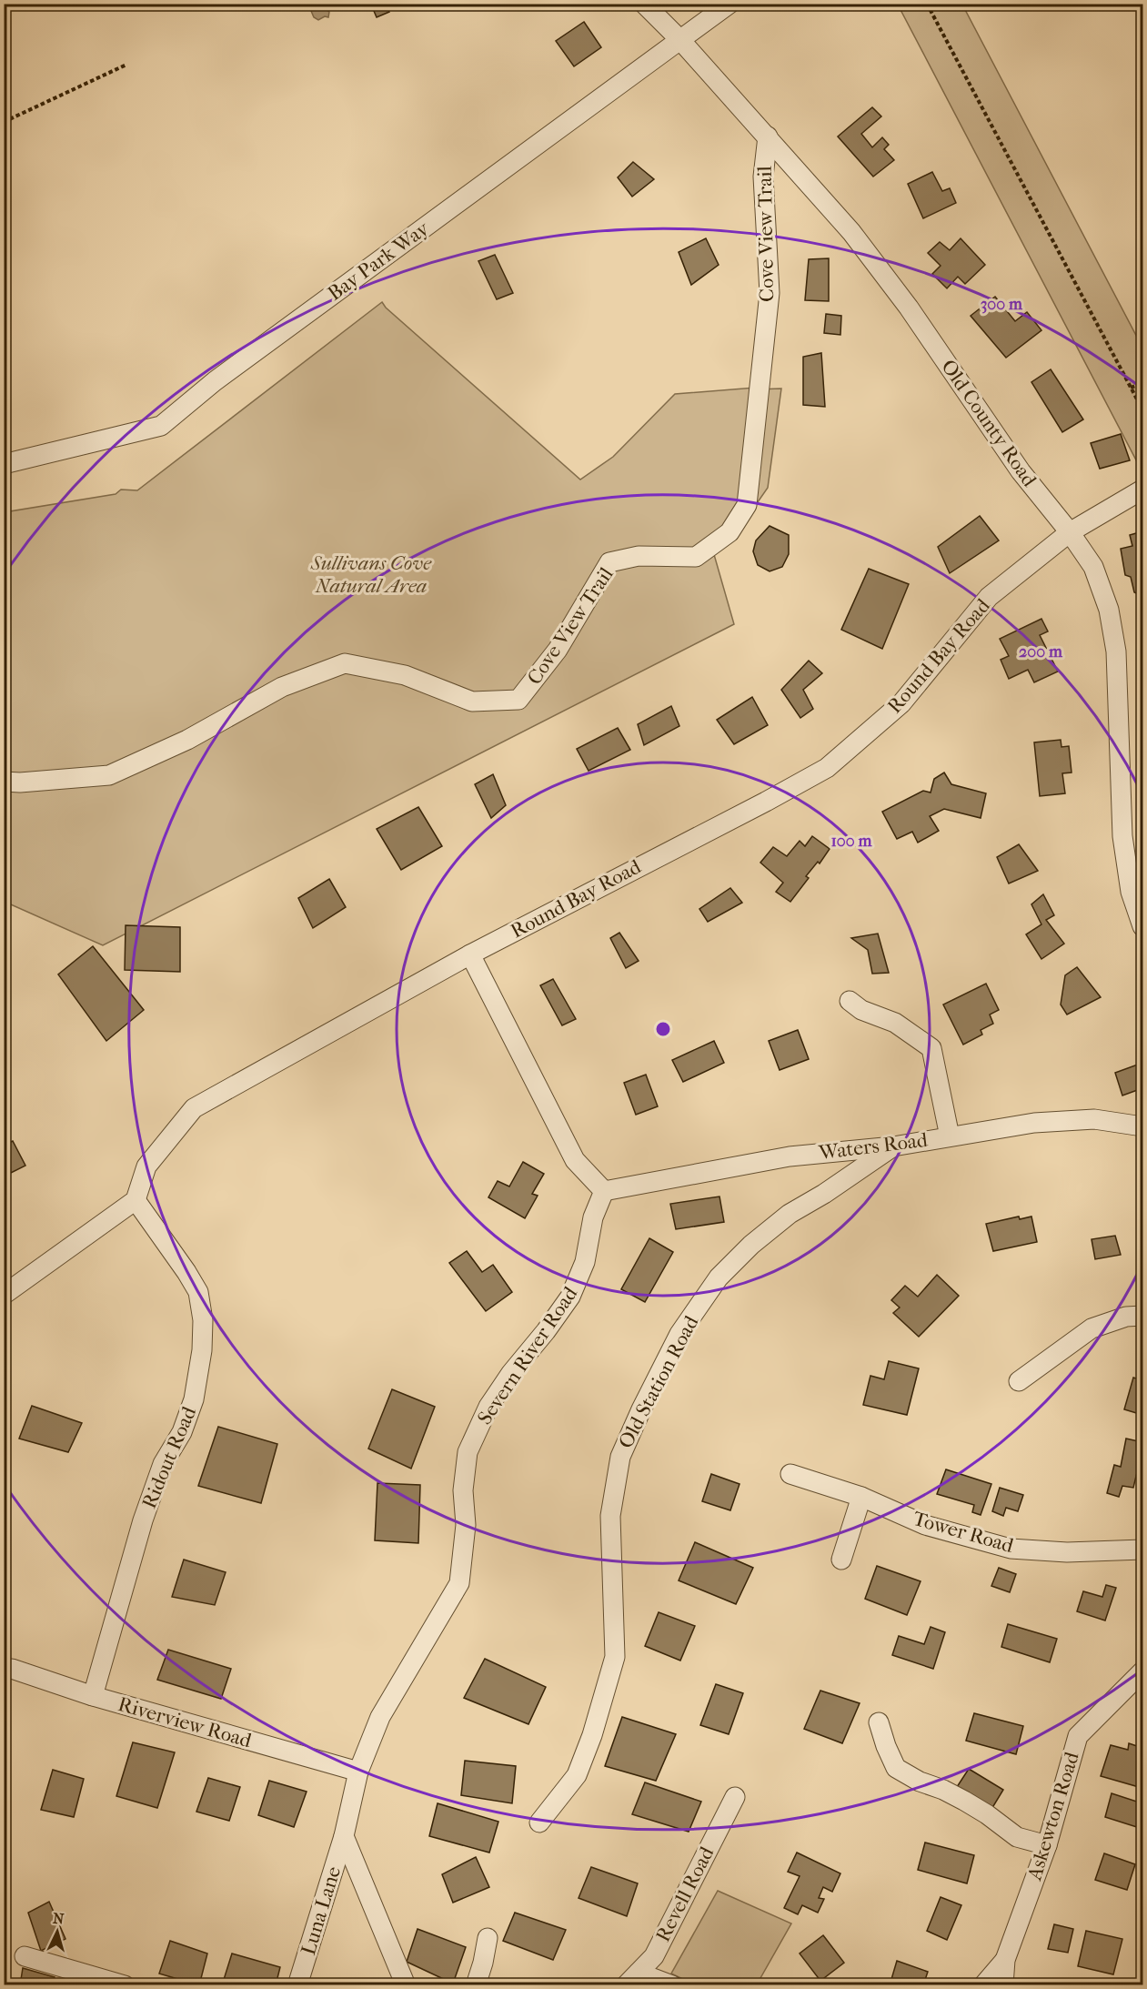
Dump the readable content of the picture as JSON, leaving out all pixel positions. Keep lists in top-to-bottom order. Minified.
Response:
{"streets":{"street":["Cove View Trail","Bay Park Way","Old County Road","Round Bay Road","Waters Road","Severn River Road","Old Station Road","Ridout Road","Tower Road","Riverview Road","Askewton Road","Revell Road","Luna Lane"]},"crossings":[["Cove View Trail","Old County Road"],["Bay Park Way","Old County Road"],["Old County Road","Round Bay Road"],["Round Bay Road","Ridout Road"],["Waters Road","Severn River Road"],["Waters Road","Old Station Road"],["Severn River Road","Riverview Road"],["Severn River Road","Luna Lane"],["Ridout Road","Riverview Road"]],"parks":["Sullivans Cove Natural Area"],"north":"top","rings":["300 m","200 m","100 m"]}
